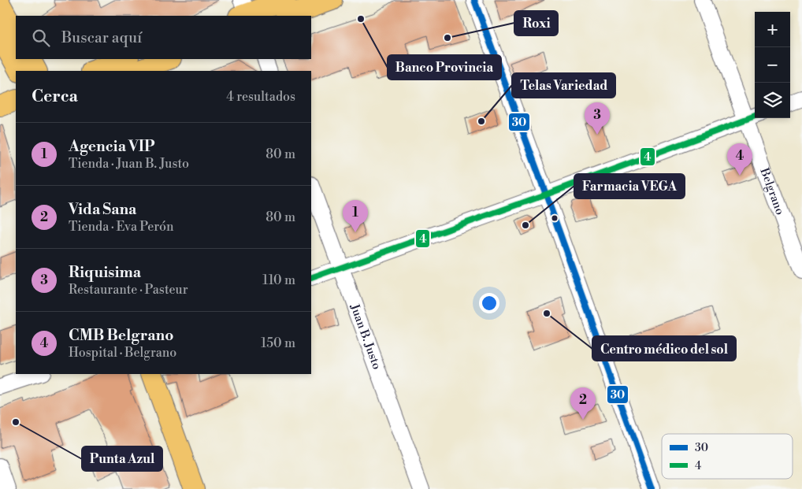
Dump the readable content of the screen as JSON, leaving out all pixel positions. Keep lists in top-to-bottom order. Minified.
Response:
{"streets":{"street":["Belgrano","Juan B. Justo"]},"places":["Banco Provincia","Roxi","Telas Variedad","Farmacia VEGA","Centro médico del sol","Punta Azul"],"lines":["transit line 30","transit line 4"],"legend":["30","4"],"page":{"map_buttons":["+","−"],"search":"Buscar aquí","heading":["Cerca","4 resultados"],"pins":["3","4","1","2"],"list":[{"mark":"1","name":"Agencia VIP","note":"Tienda · Juan B. Justo","value":"80 m"},{"mark":"2","name":"Vida Sana","note":"Tienda · Eva Perón","value":"80 m"},{"mark":"3","name":"Riquisima","note":"Restaurante · Pasteur","value":"110 m"},{"mark":"4","name":"CMB Belgrano","note":"Hospital · Belgrano","value":"150 m"}]}}
